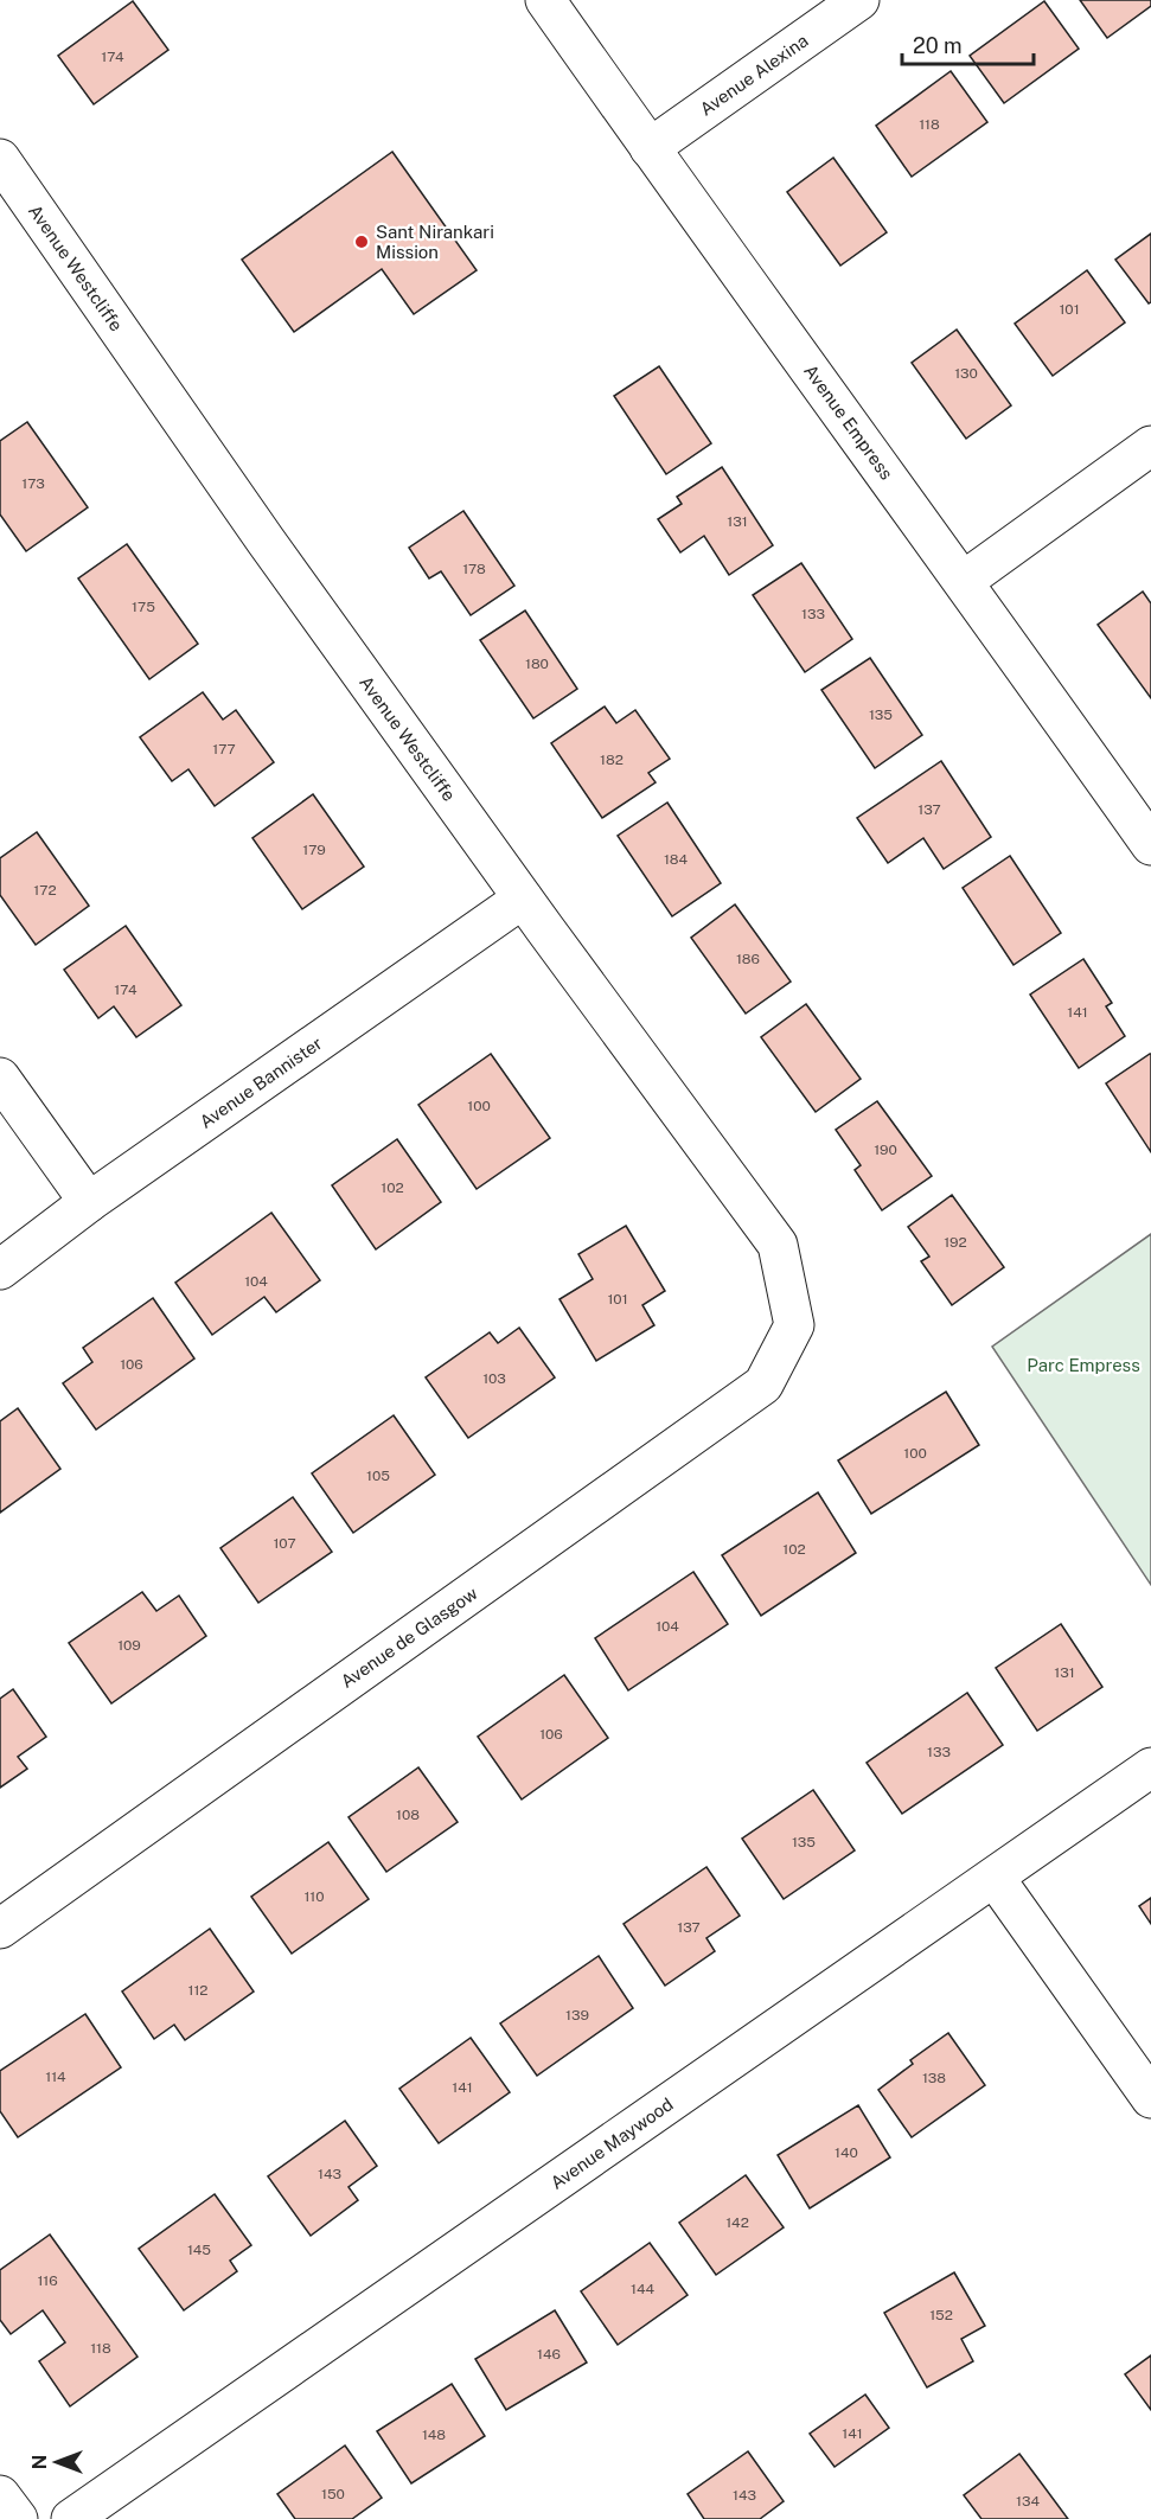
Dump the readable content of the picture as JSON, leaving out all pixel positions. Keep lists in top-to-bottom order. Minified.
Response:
{"streets":{"street":["Avenue Alexina","Avenue Westcliffe","Avenue Empress","Avenue Bannister","Avenue de Glasgow","Avenue Maywood"]},"crossings":[["Avenue Alexina","Avenue Empress"],["Avenue Westcliffe","Avenue Bannister"],["Avenue Westcliffe","Avenue de Glasgow"]],"parks":["Parc Empress"],"places":["Sant Nirankari Mission"],"house_numbers":["174","118","101","130","173","131","178","175","133","180","135","177","182","137","179","184","172","186","174","141","100","190","102","192","104","101","106","103","100","105","107","102","104","109","131","106","133","108","135","110","137","112","139","114","138","141","140","143","142","145","116","144","152","118","146","141","148","150","143","134"],"scale_bar":"20 m","north":"left"}
